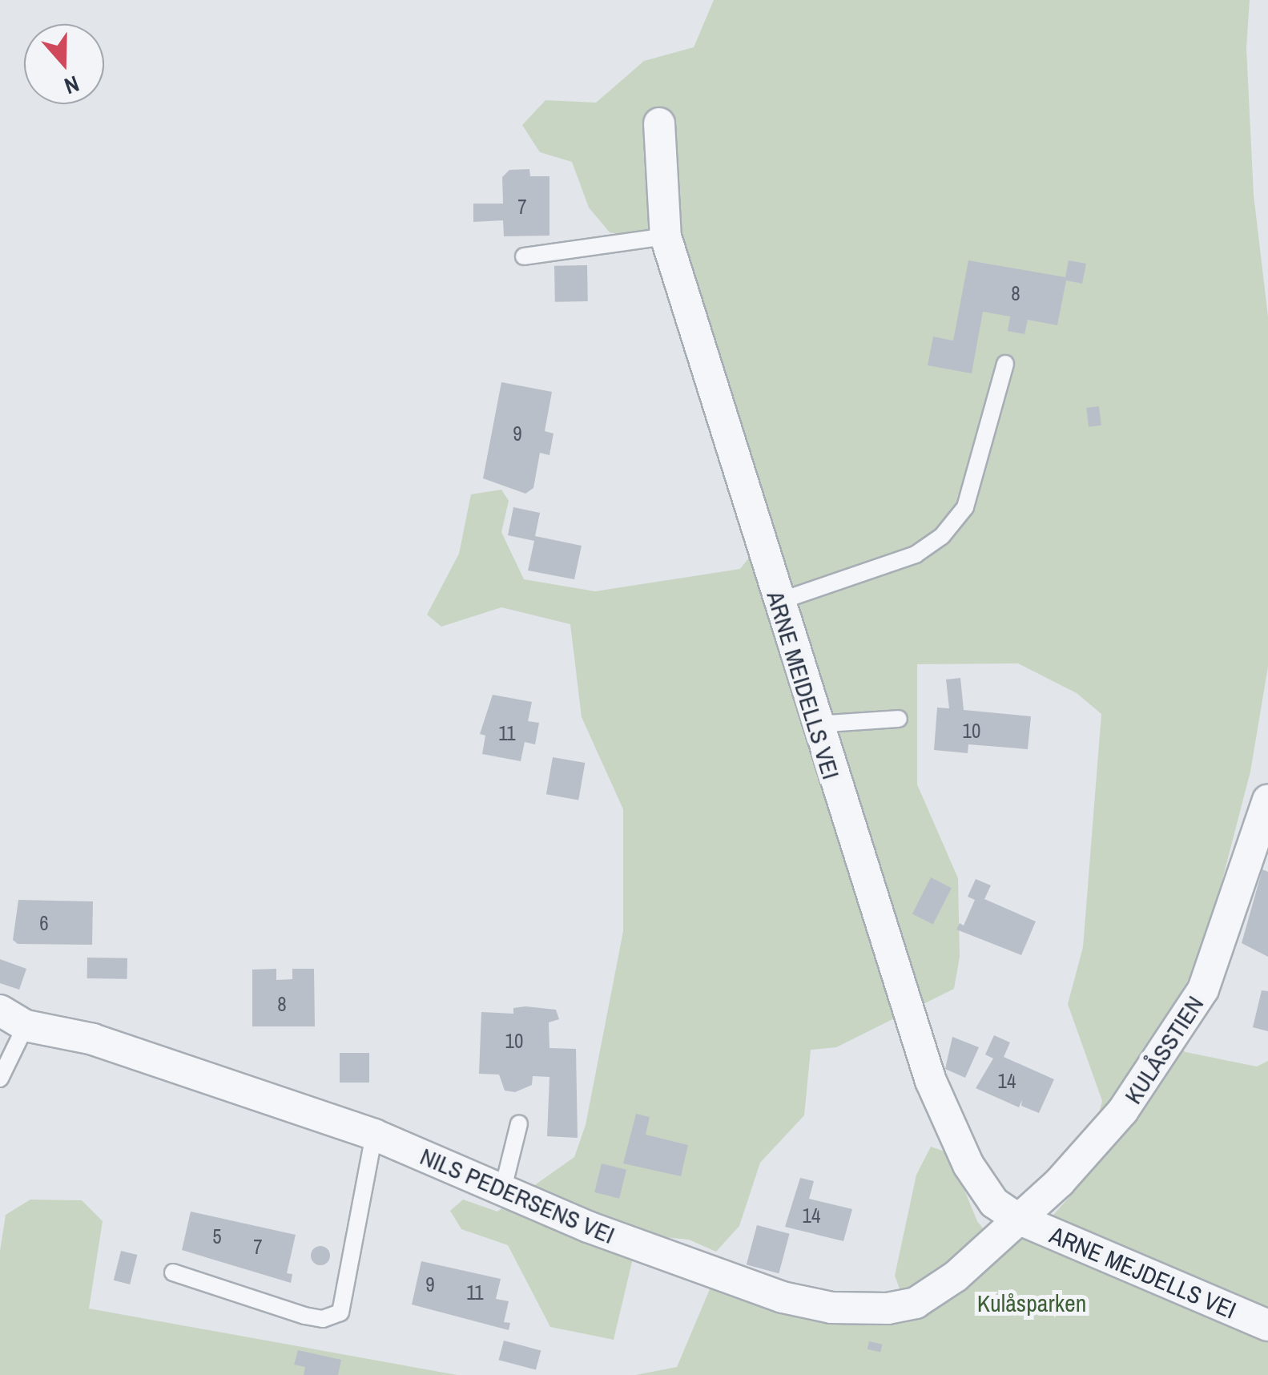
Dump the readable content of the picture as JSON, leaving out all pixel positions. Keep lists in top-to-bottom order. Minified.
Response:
{"streets":{"street":["ARNE MEIDELLS VEI","KULÅSSTIEN","NILS PEDERSENS VEI","ARNE MEJDELLS VEI"]},"crossings":[["ARNE MEIDELLS VEI","KULÅSSTIEN"],["ARNE MEIDELLS VEI","NILS PEDERSENS VEI"],["ARNE MEIDELLS VEI","ARNE MEJDELLS VEI"],["KULÅSSTIEN","NILS PEDERSENS VEI"],["KULÅSSTIEN","ARNE MEJDELLS VEI"],["NILS PEDERSENS VEI","ARNE MEJDELLS VEI"]],"parks":["Kulåsparken"],"house_numbers":["7","8","9","10","11","6","8","10","14","14","5","7","9","11"],"north":"bottom"}
